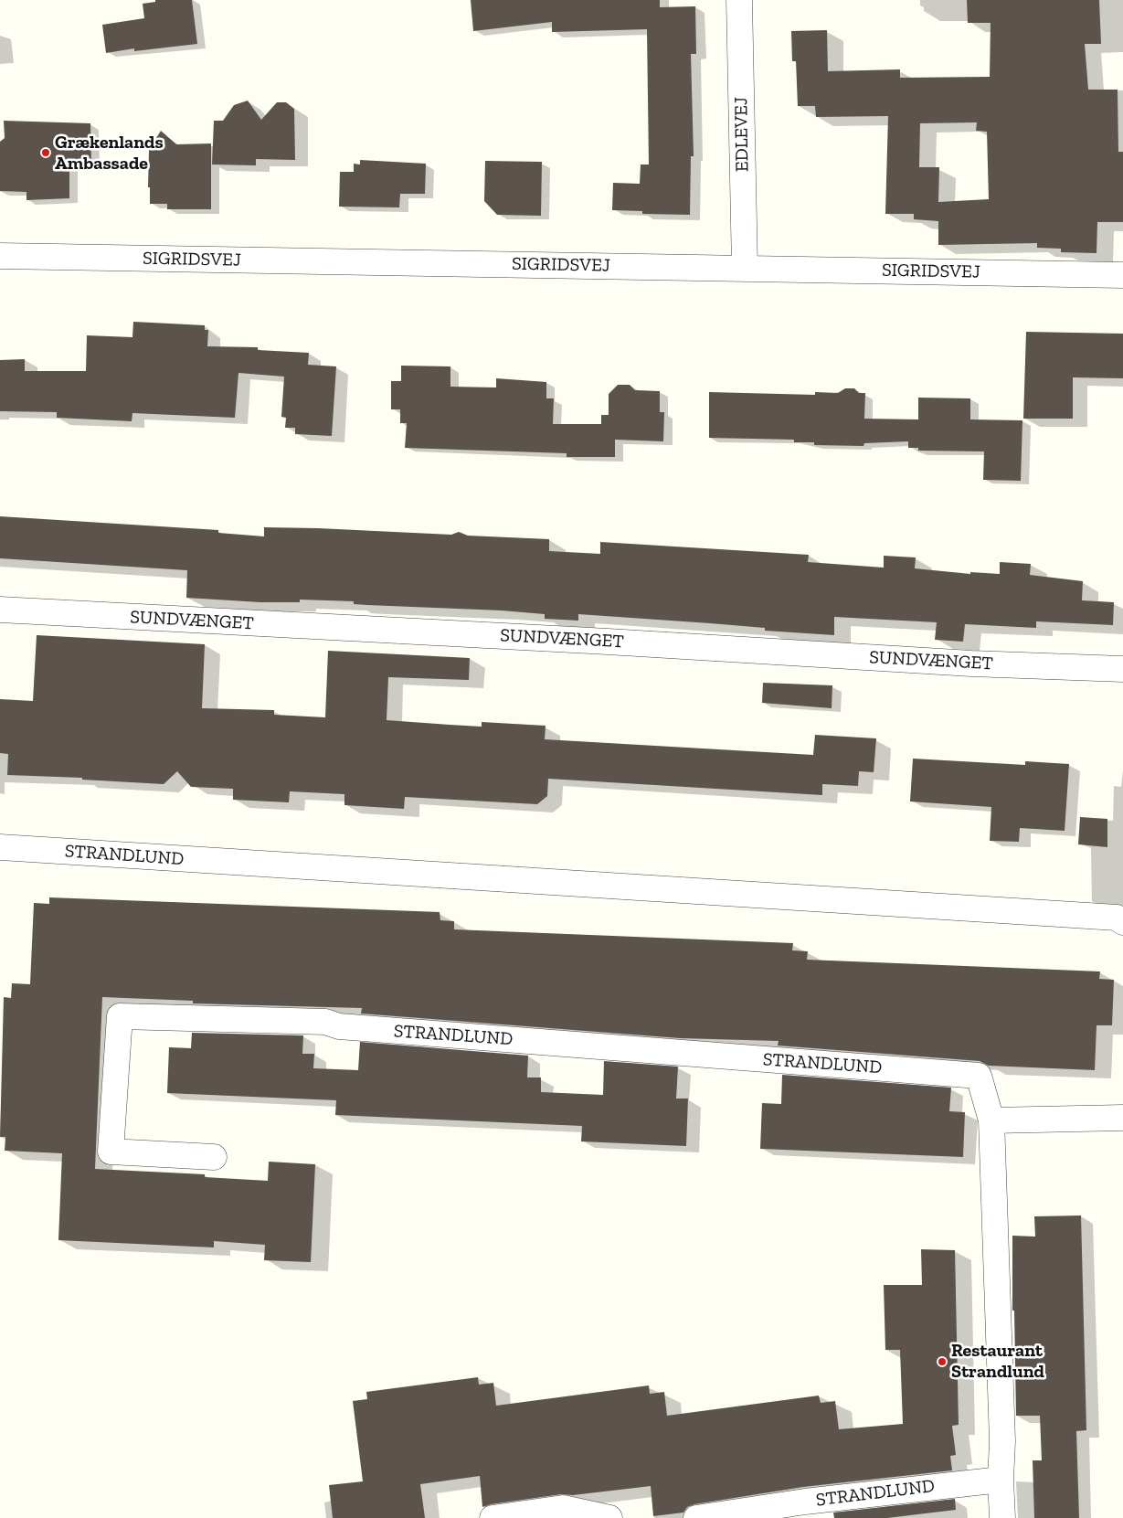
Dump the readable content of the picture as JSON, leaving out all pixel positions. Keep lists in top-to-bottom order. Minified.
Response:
{"streets":{"street":["EDLEVEJ","SIGRIDSVEJ","SUNDVÆNGET","STRANDLUND"]},"crossings":[["EDLEVEJ","SIGRIDSVEJ"]],"places":["Grækenlands Ambassade","Restaurant Strandlund"]}
